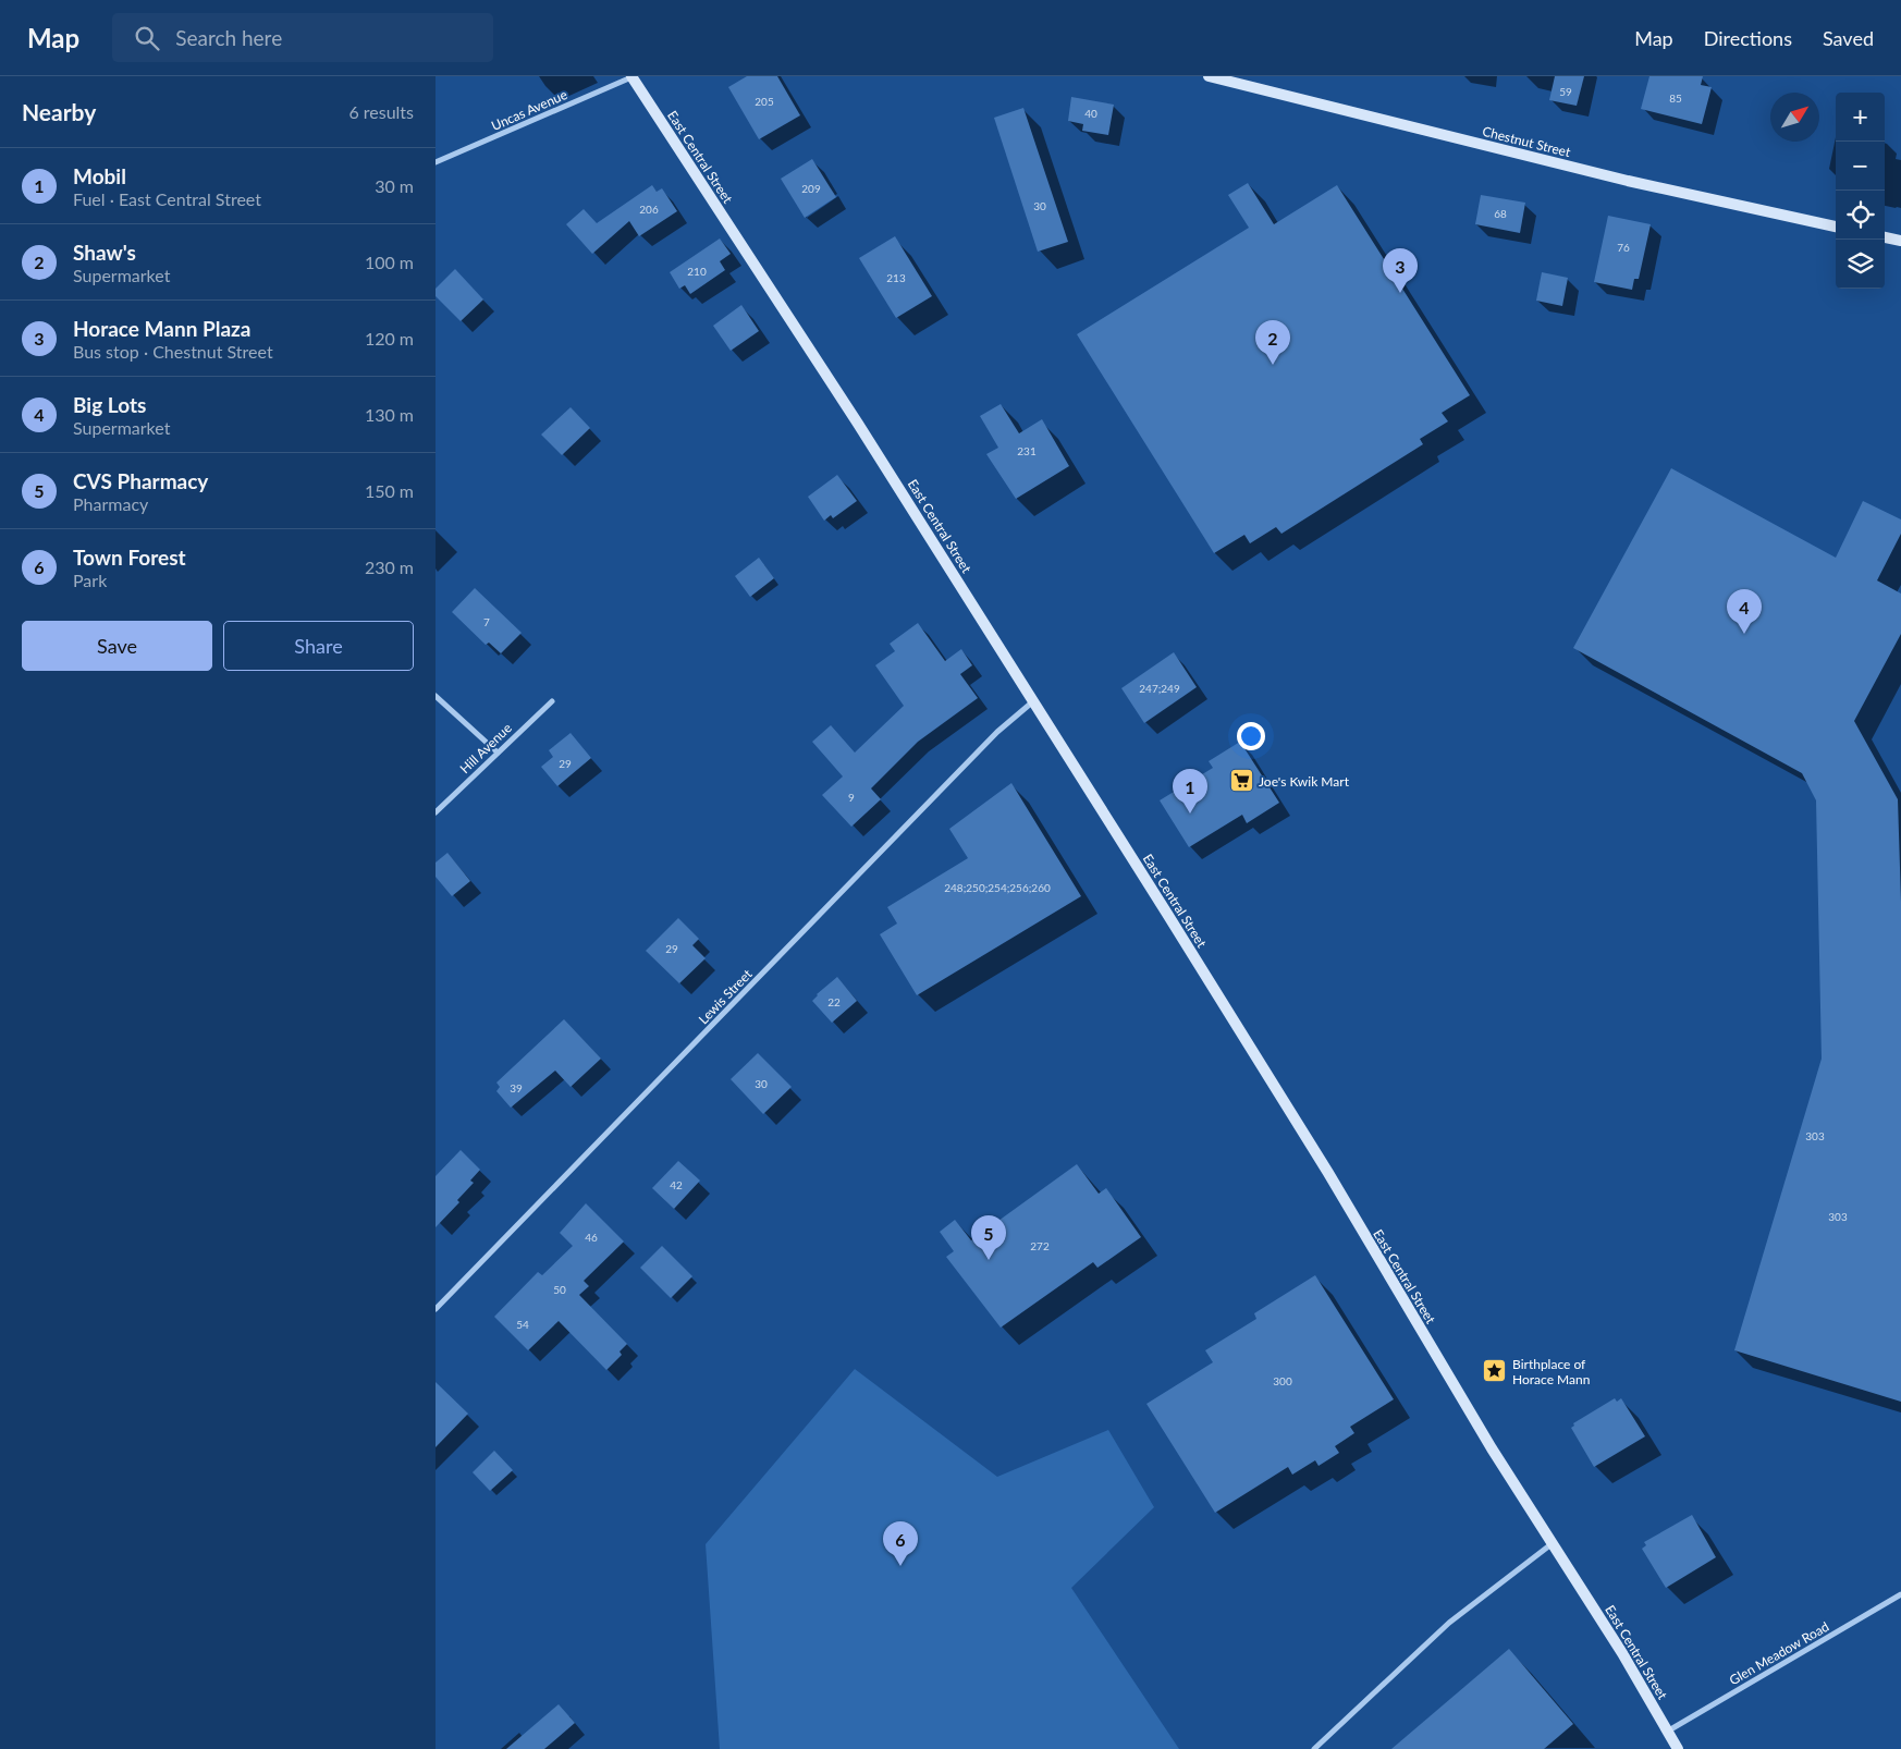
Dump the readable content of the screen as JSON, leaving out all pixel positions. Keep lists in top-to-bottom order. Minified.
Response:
{"streets":{"main road":["Chestnut Street","East Central Street"],"street":["Uncas Avenue","Hill Avenue","Lewis Street","Glen Meadow Road"]},"crossings":[["Uncas Avenue","East Central Street"],["East Central Street","Lewis Street"],["East Central Street","Glen Meadow Road"]],"places":{"supermarket":["Joe's Kwik Mart"],"place":["Birthplace of Horace Mann"]},"house_numbers":["59","85","205","40","209","30","206","68","76","210","213","231","7","247;249","29","9","248;250;254;256;260","29","22","30","39","303","42","303","46","272","50","54","300"],"north":"top right","page":{"header":"Map","search":"Search here","nav":["Map","Directions","Saved"],"heading":["Nearby","6 results"],"map_buttons":["+","−"],"list":[{"mark":"1","name":"Mobil","note":"Fuel · East Central Street","value":"30 m"},{"mark":"2","name":"Shaw's","note":"Supermarket","value":"100 m"},{"mark":"3","name":"Horace Mann Plaza","note":"Bus stop · Chestnut Street","value":"120 m"},{"mark":"4","name":"Big Lots","note":"Supermarket","value":"130 m"},{"mark":"5","name":"CVS Pharmacy","note":"Pharmacy","value":"150 m"},{"mark":"6","name":"Town Forest","note":"Park","value":"230 m"}],"pins":["3","2","4","1","5","6"],"buttons":["Save","Share"]}}
